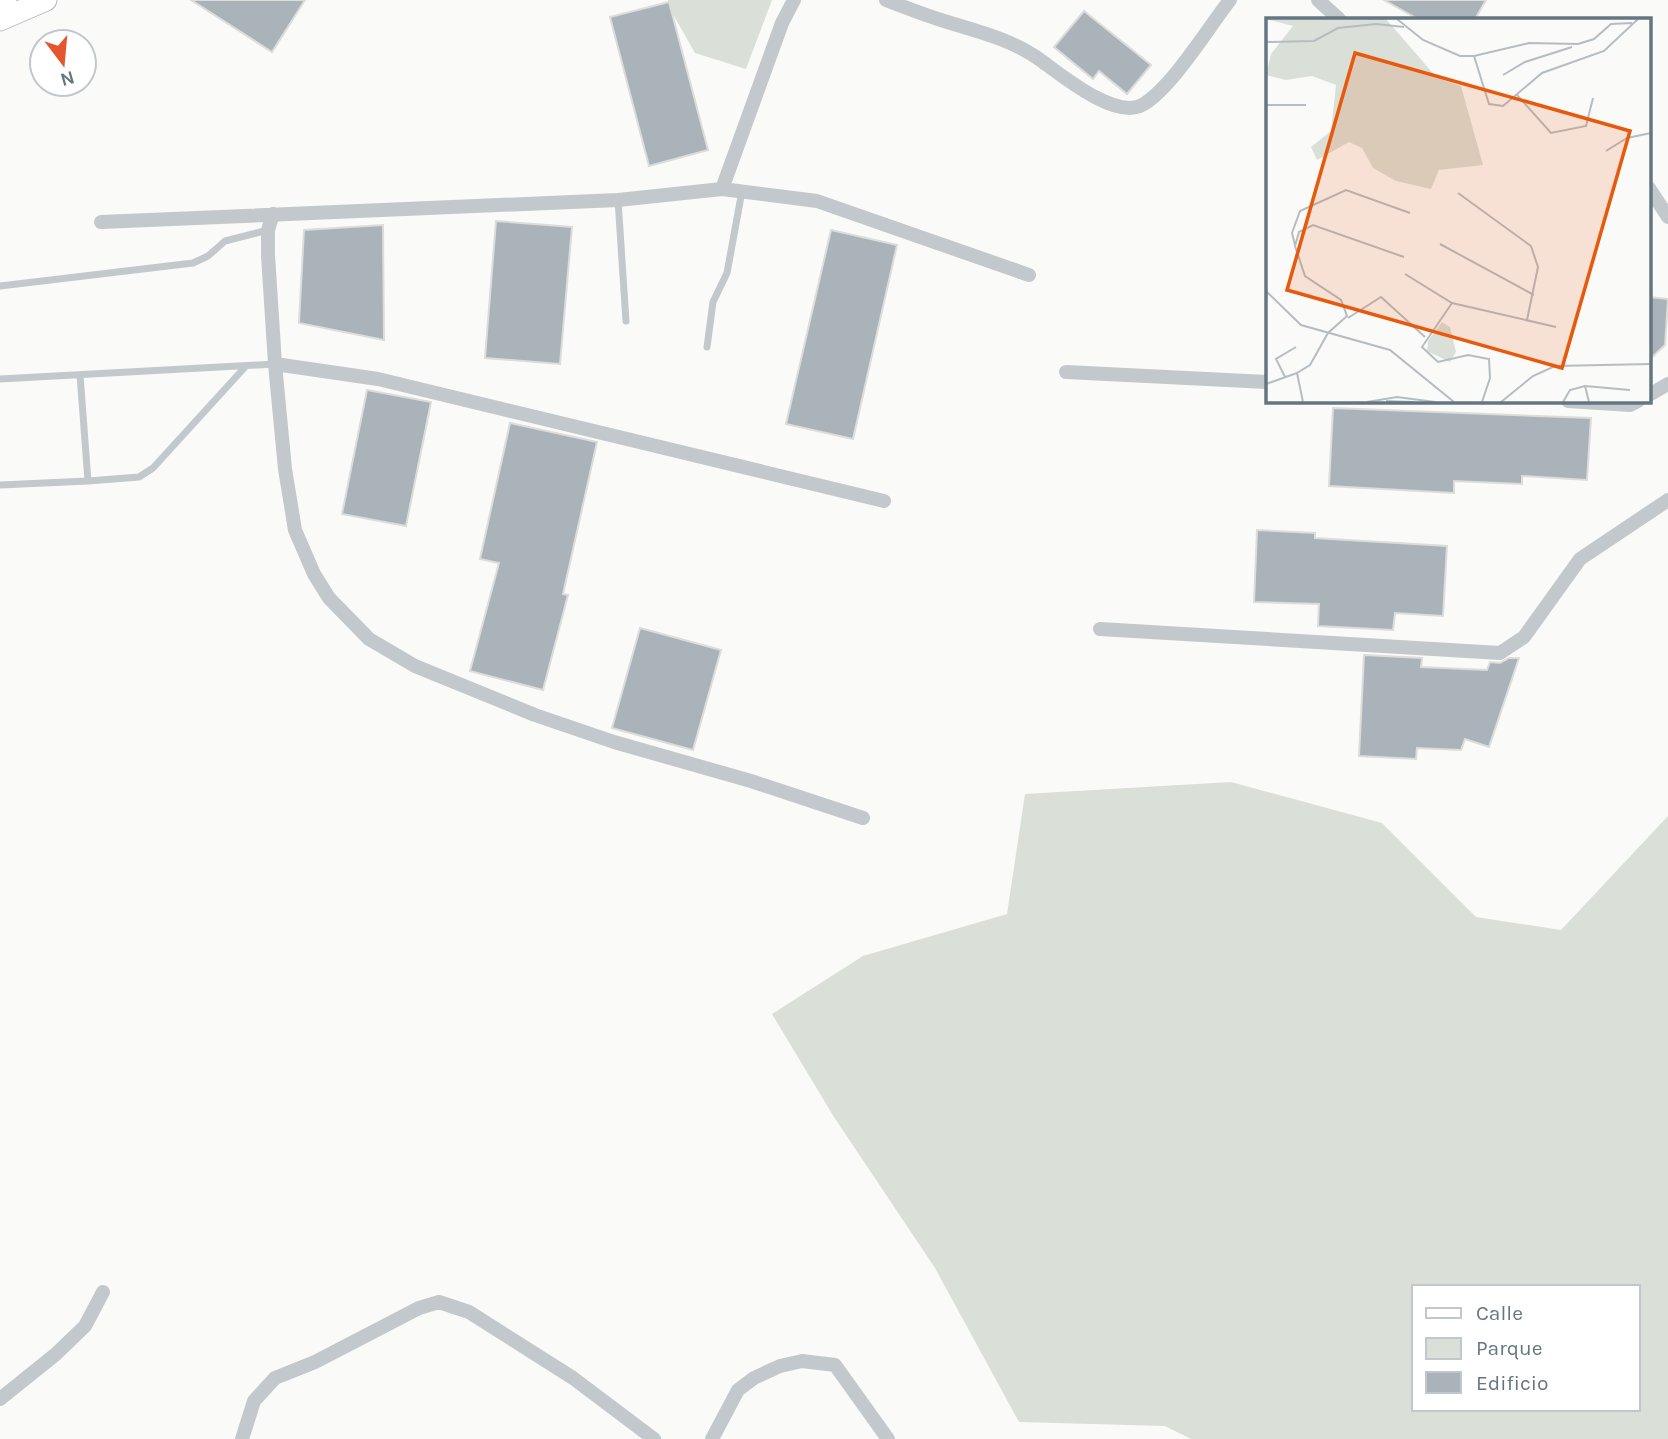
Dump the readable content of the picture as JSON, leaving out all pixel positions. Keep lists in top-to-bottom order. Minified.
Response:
{"legend":["Calle","Parque","Edificio"],"north":"bottom"}
